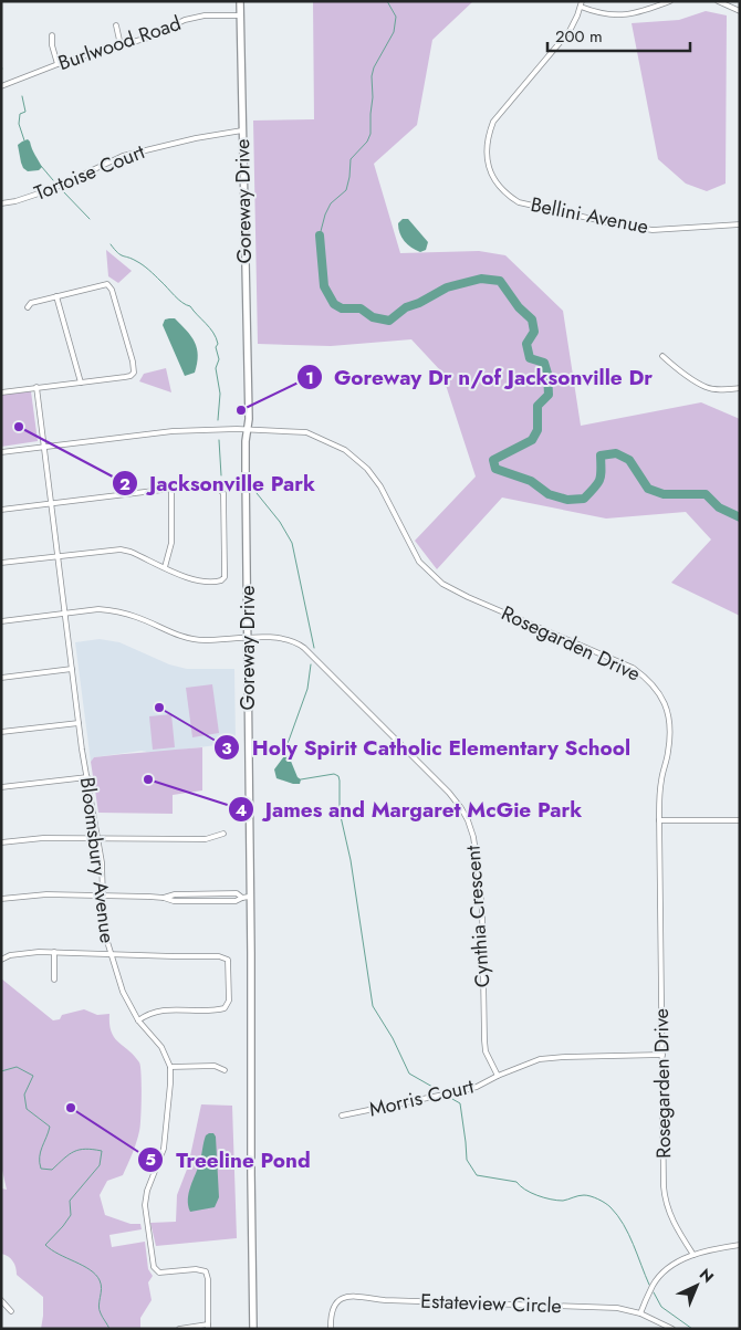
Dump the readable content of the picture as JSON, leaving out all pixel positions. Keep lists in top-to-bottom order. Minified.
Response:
{"streets":{"street":["Burlwood Road","Tortoise Court","Goreway Drive","Bellini Avenue","Rosegarden Drive","Bloomsbury Avenue","Cynthia Crescent","Morris Court","Estateview Circle"]},"crossings":[["Burlwood Road","Goreway Drive"],["Tortoise Court","Goreway Drive"],["Goreway Drive","Rosegarden Drive"],["Goreway Drive","Cynthia Crescent"],["Rosegarden Drive","Bloomsbury Avenue"],["Rosegarden Drive","Morris Court"],["Bloomsbury Avenue","Cynthia Crescent"],["Cynthia Crescent","Morris Court"]],"places":["Goreway Dr n/of Jacksonville Dr","Jacksonville Park","Holy Spirit Catholic Elementary School","James and Margaret McGie Park","Treeline Pond"],"scale_bar":"200 m","north":"top right"}
